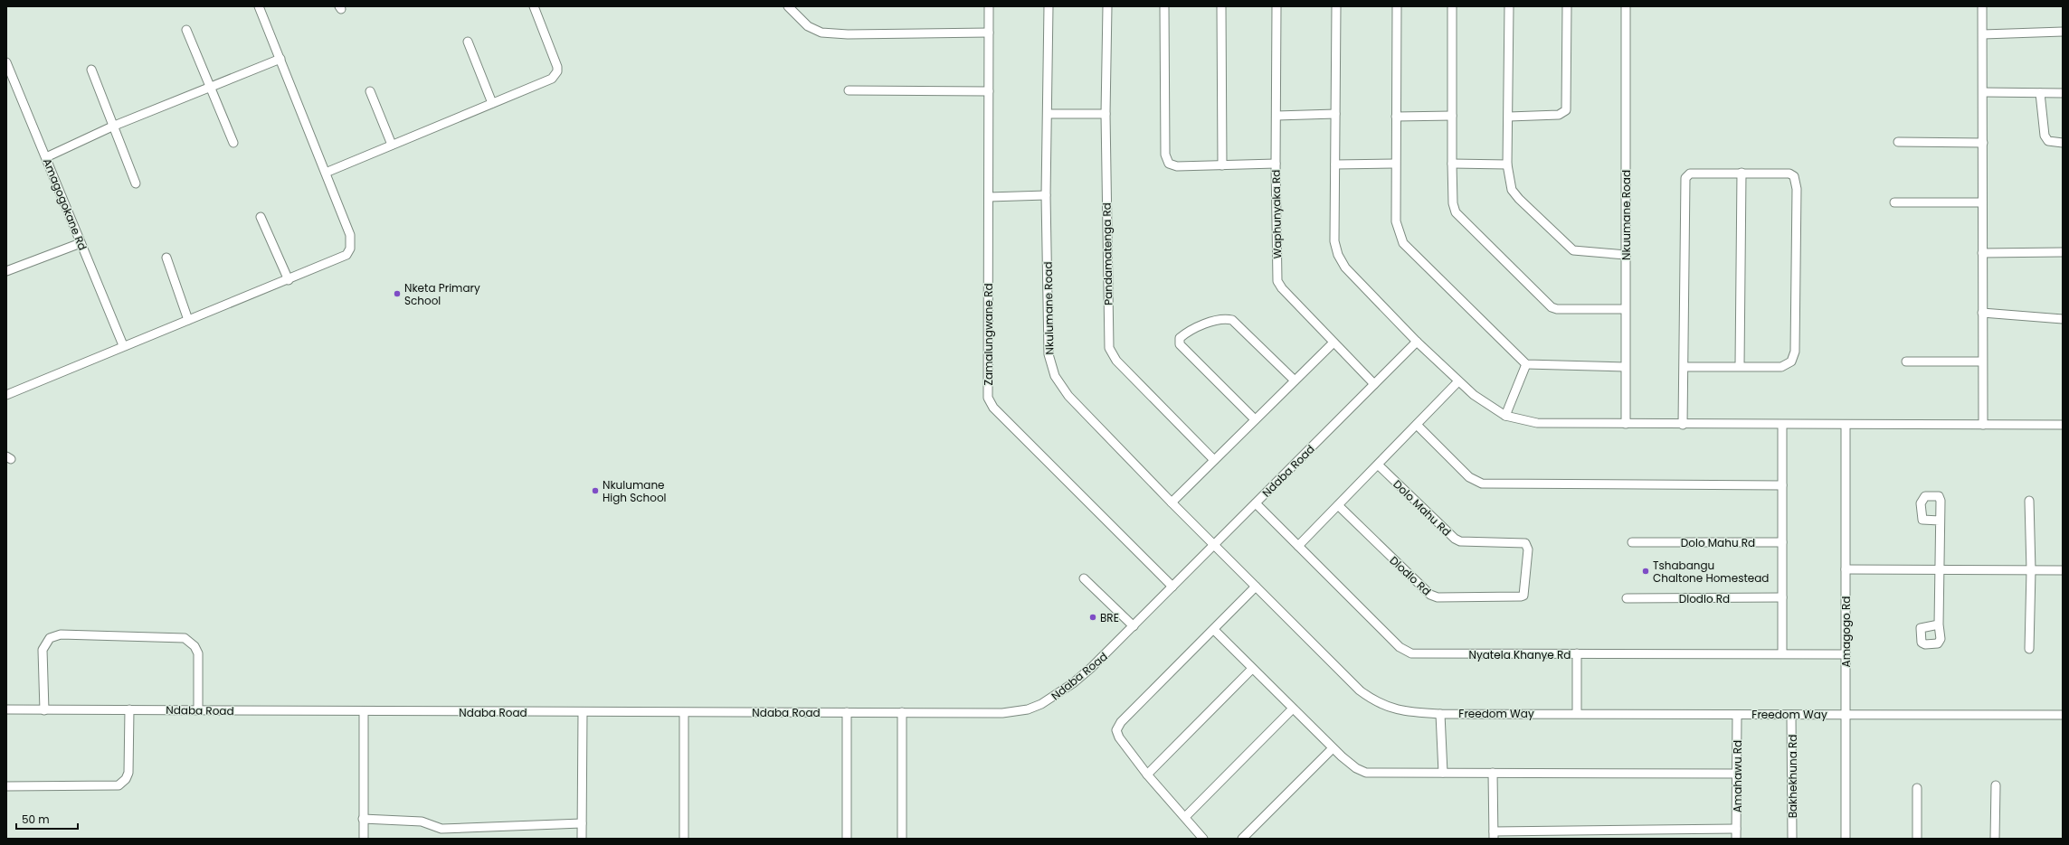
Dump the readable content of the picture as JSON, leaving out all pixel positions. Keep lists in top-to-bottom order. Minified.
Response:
{"streets":{"street":["Amagogokane Rd","Waphunyaka Rd","Nkuumane Road","Pandamatenga Rd","Nkulumane Road","Zamalungwane Rd","Ndaba Road","Dolo Mahu Rd","Dlodlo Rd","Amagogo Rd","Nyatela Khanye Rd","Freedom Way","Amahawu Rd","Bakhekhuna Rd"]},"crossings":[["Waphunyaka Rd","Ndaba Road"],["Nkulumane Road","Ndaba Road"],["Nkulumane Road","Freedom Way"],["Zamalungwane Rd","Ndaba Road"],["Ndaba Road","Nyatela Khanye Rd"],["Ndaba Road","Freedom Way"],["Dolo Mahu Rd","Dlodlo Rd"],["Amagogo Rd","Nyatela Khanye Rd"],["Amagogo Rd","Freedom Way"],["Freedom Way","Amahawu Rd"],["Freedom Way","Bakhekhuna Rd"]],"places":["Nketa Primary School","Nkulumane High School","Tshabangu Chaltone Homestead","BRE"],"scale_bar":"50 m"}
